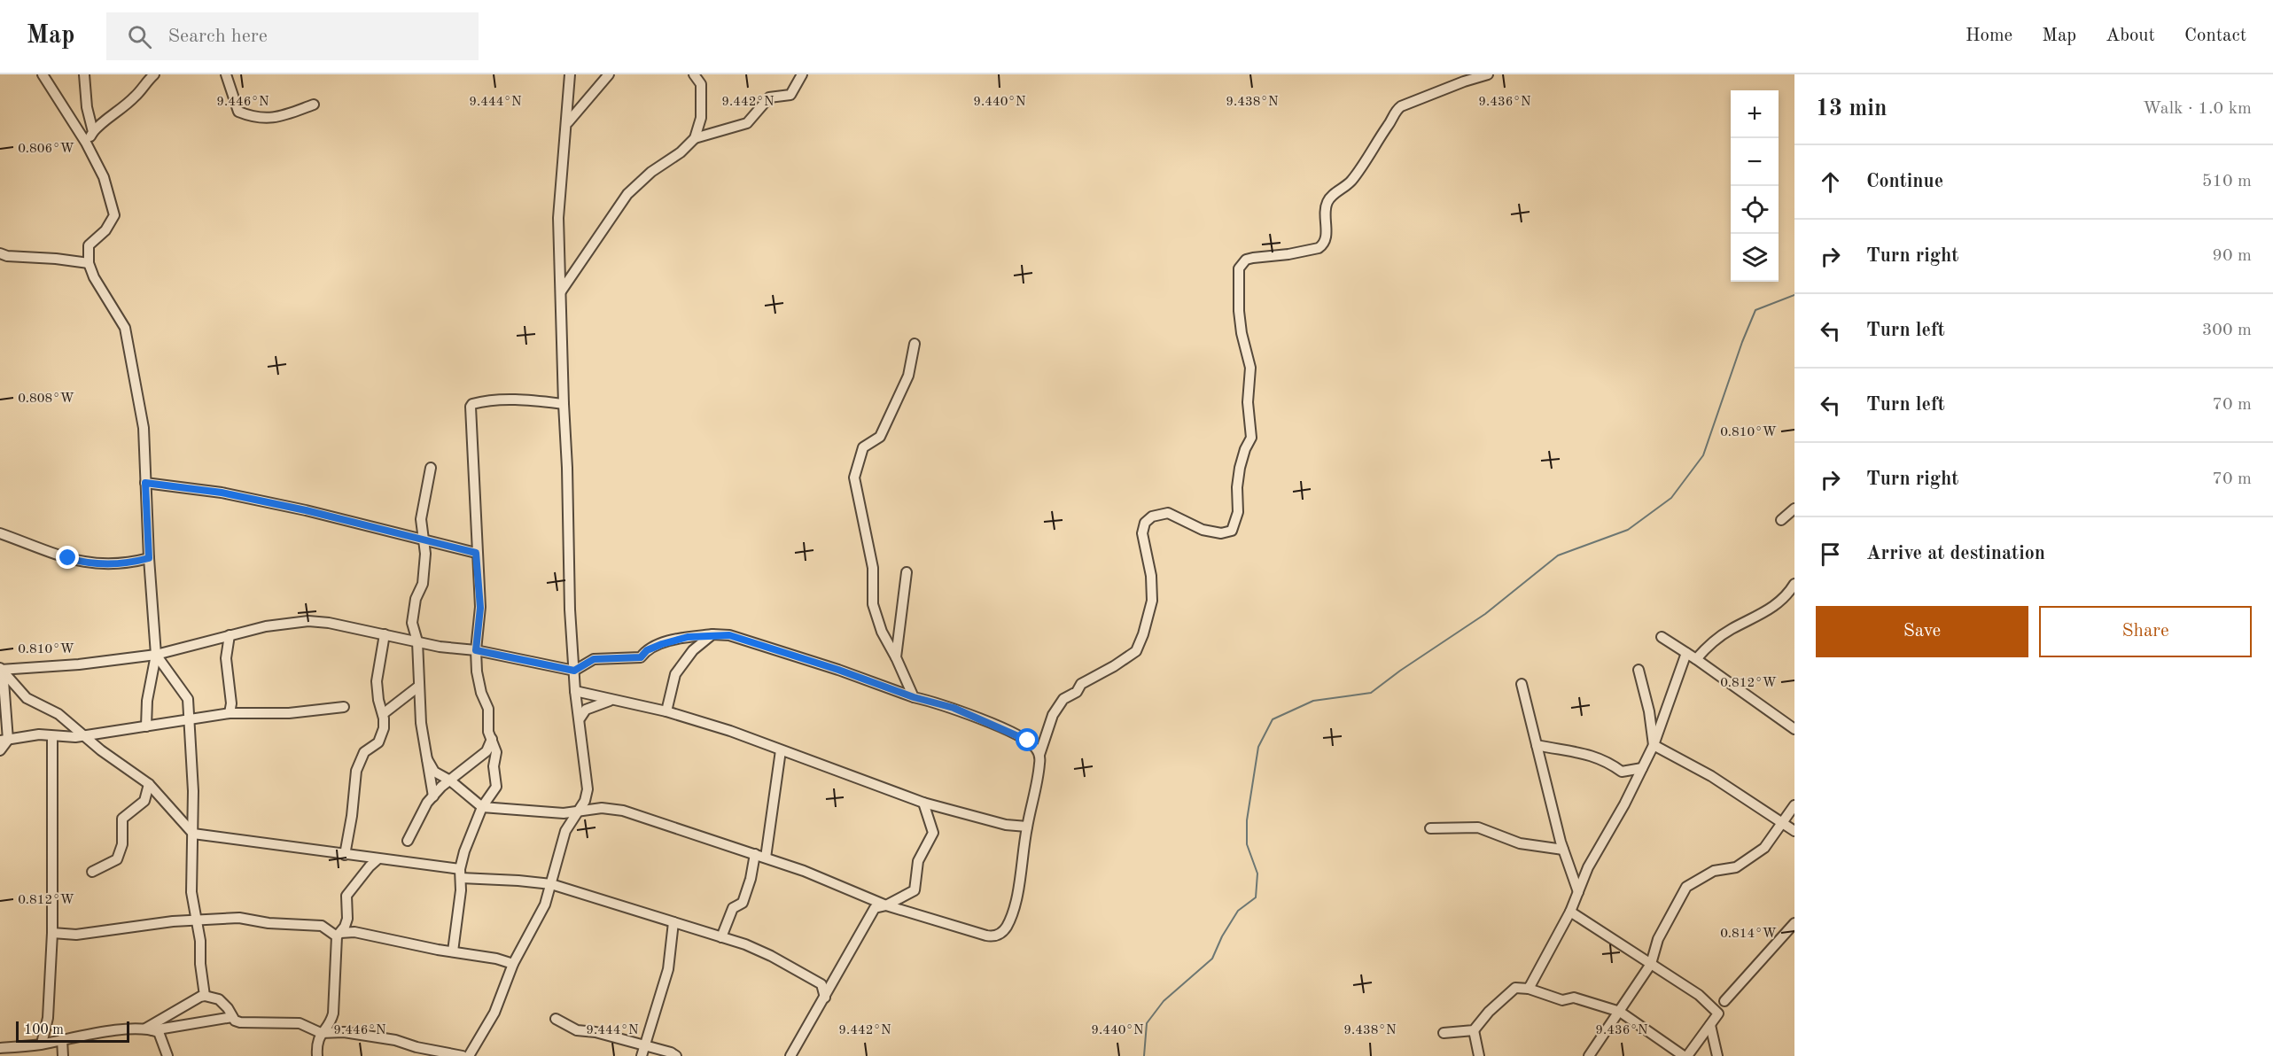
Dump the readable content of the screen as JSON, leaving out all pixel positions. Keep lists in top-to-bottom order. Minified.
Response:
{"scale_bar":"100 m","page":{"header":"Map","search":"Search here","nav":["Home","Map","About","Contact"],"heading":["13 min","Walk · 1.0 km"],"map_buttons":["+","−"],"list":[["Continue","510 m"],["Turn right","90 m"],["Turn left","300 m"],["Turn left","70 m"],["Turn right","70 m"],"Arrive at destination"],"buttons":["Save","Share"],"scale":"100 m"},"coordinates":["9.446°N","9.444°N","9.442°N","9.440°N","9.438°N","9.436°N","0.806°W","0.808°W","0.810°W","0.812°W","0.814°W"]}
